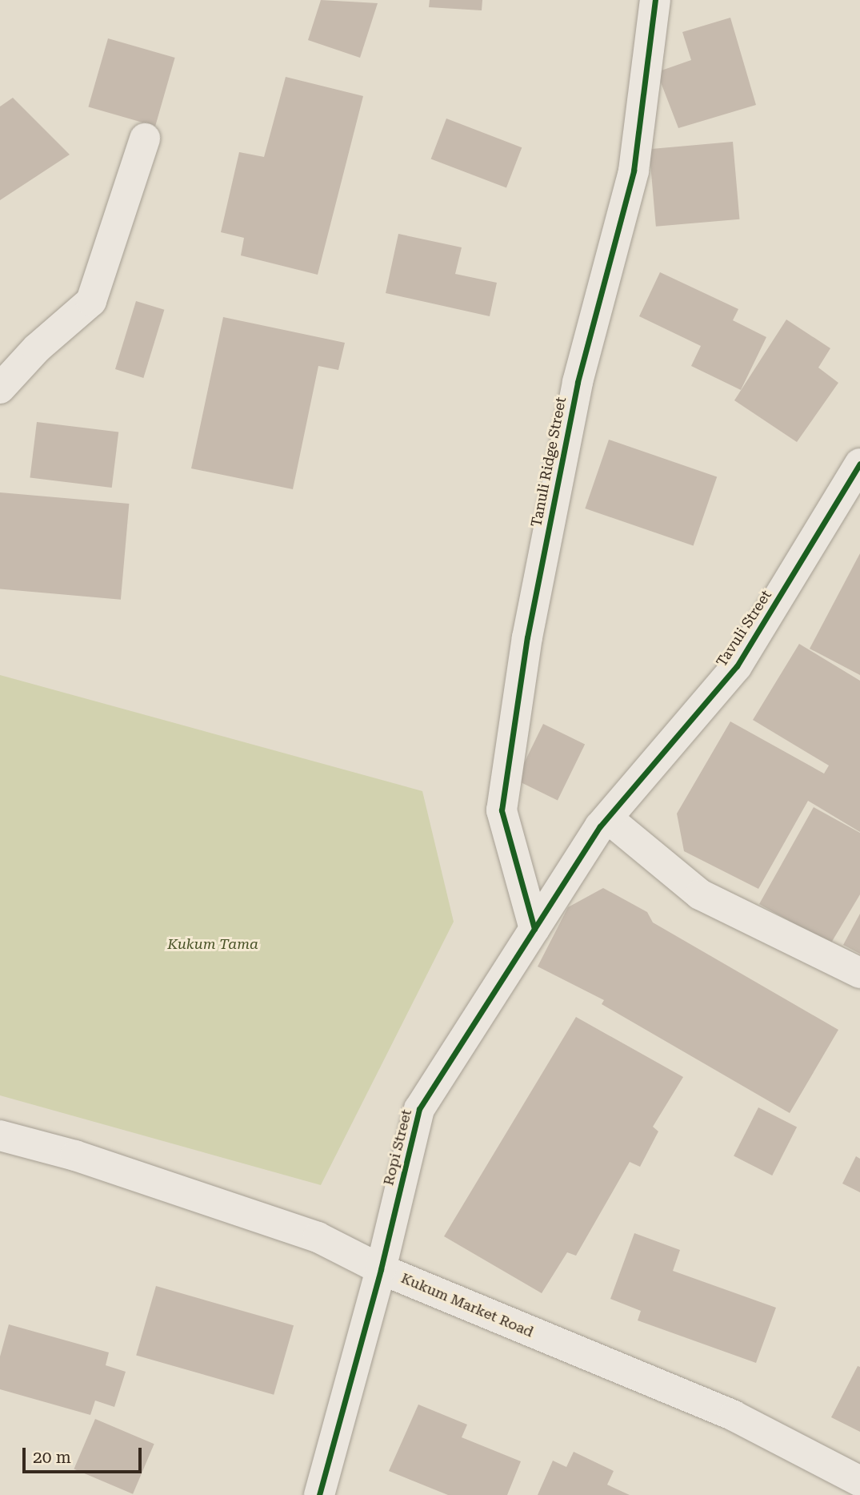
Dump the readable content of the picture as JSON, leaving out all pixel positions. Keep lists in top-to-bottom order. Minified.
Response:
{"streets":{"street":["Tanuli Ridge Street","Tavuli Street","Ropi Street","Kukum Market Road"]},"crossings":[["Tanuli Ridge Street","Ropi Street"],["Tavuli Street","Ropi Street"],["Ropi Street","Kukum Market Road"]],"parks":["Kukum Tama"],"scale_bar":"20 m"}
